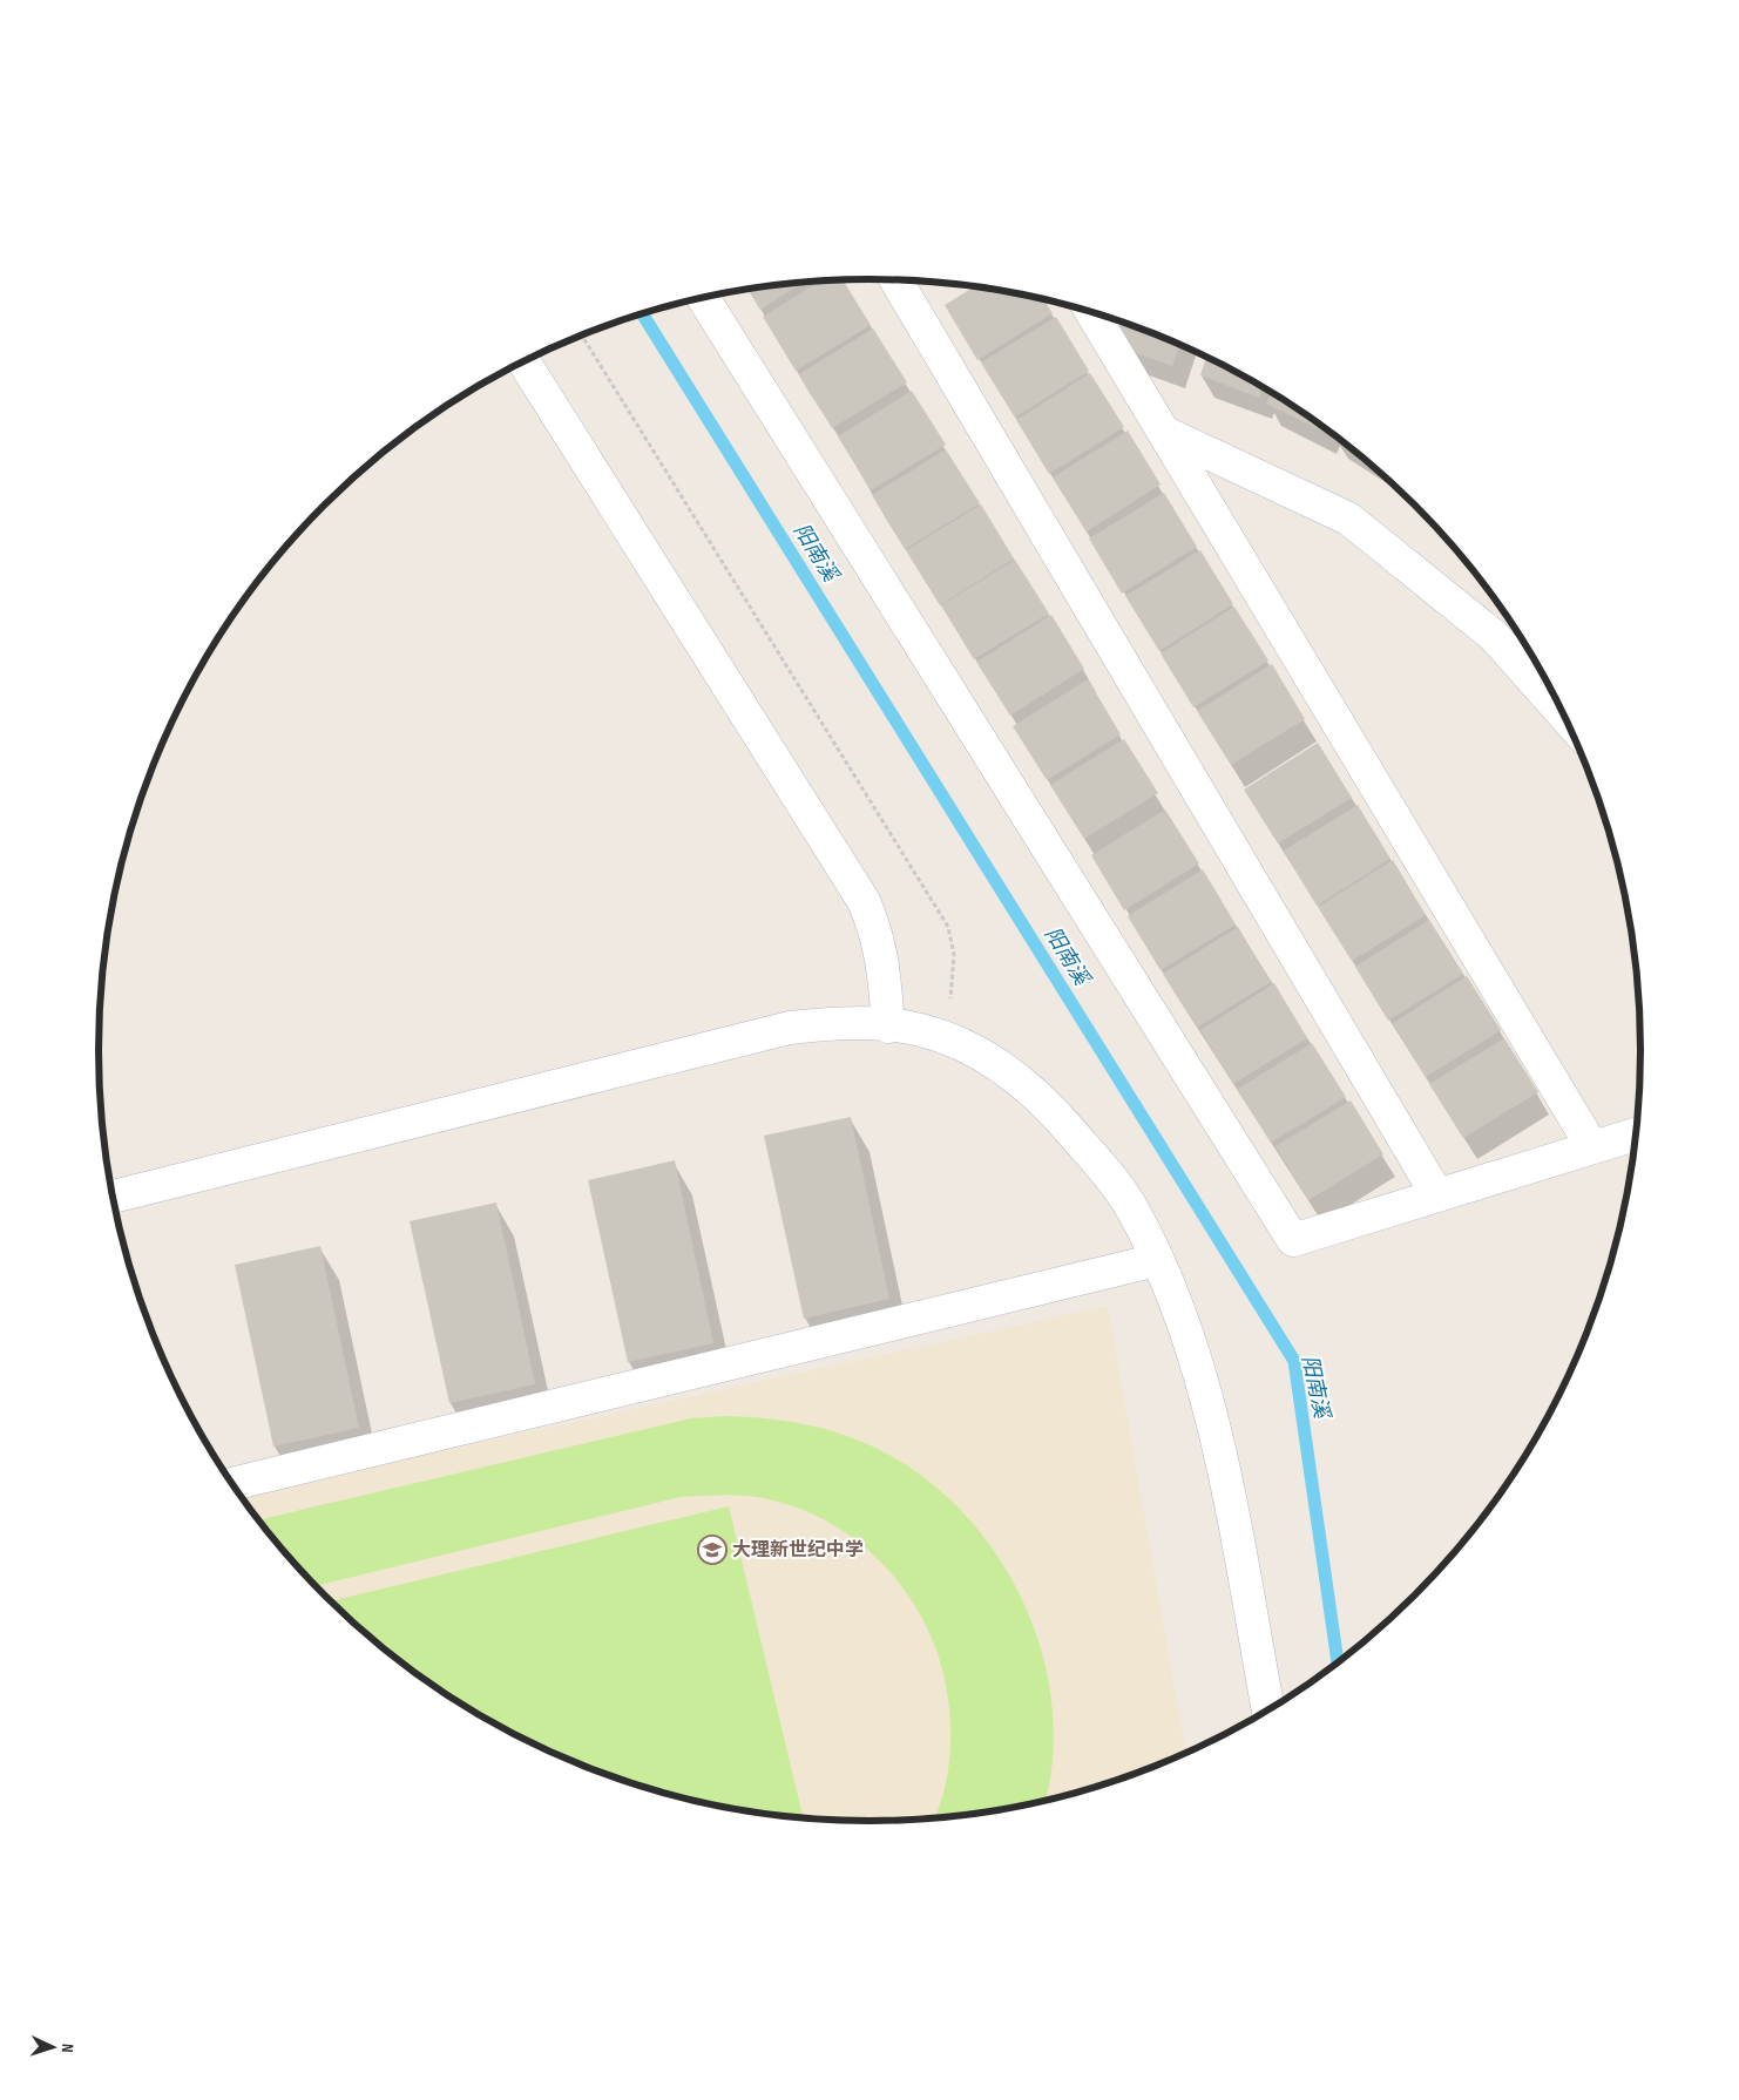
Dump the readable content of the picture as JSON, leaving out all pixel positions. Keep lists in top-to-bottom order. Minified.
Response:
{"water":["阳南溪"],"places":{"school or university":["大理新世纪中学"]},"north":"right"}
